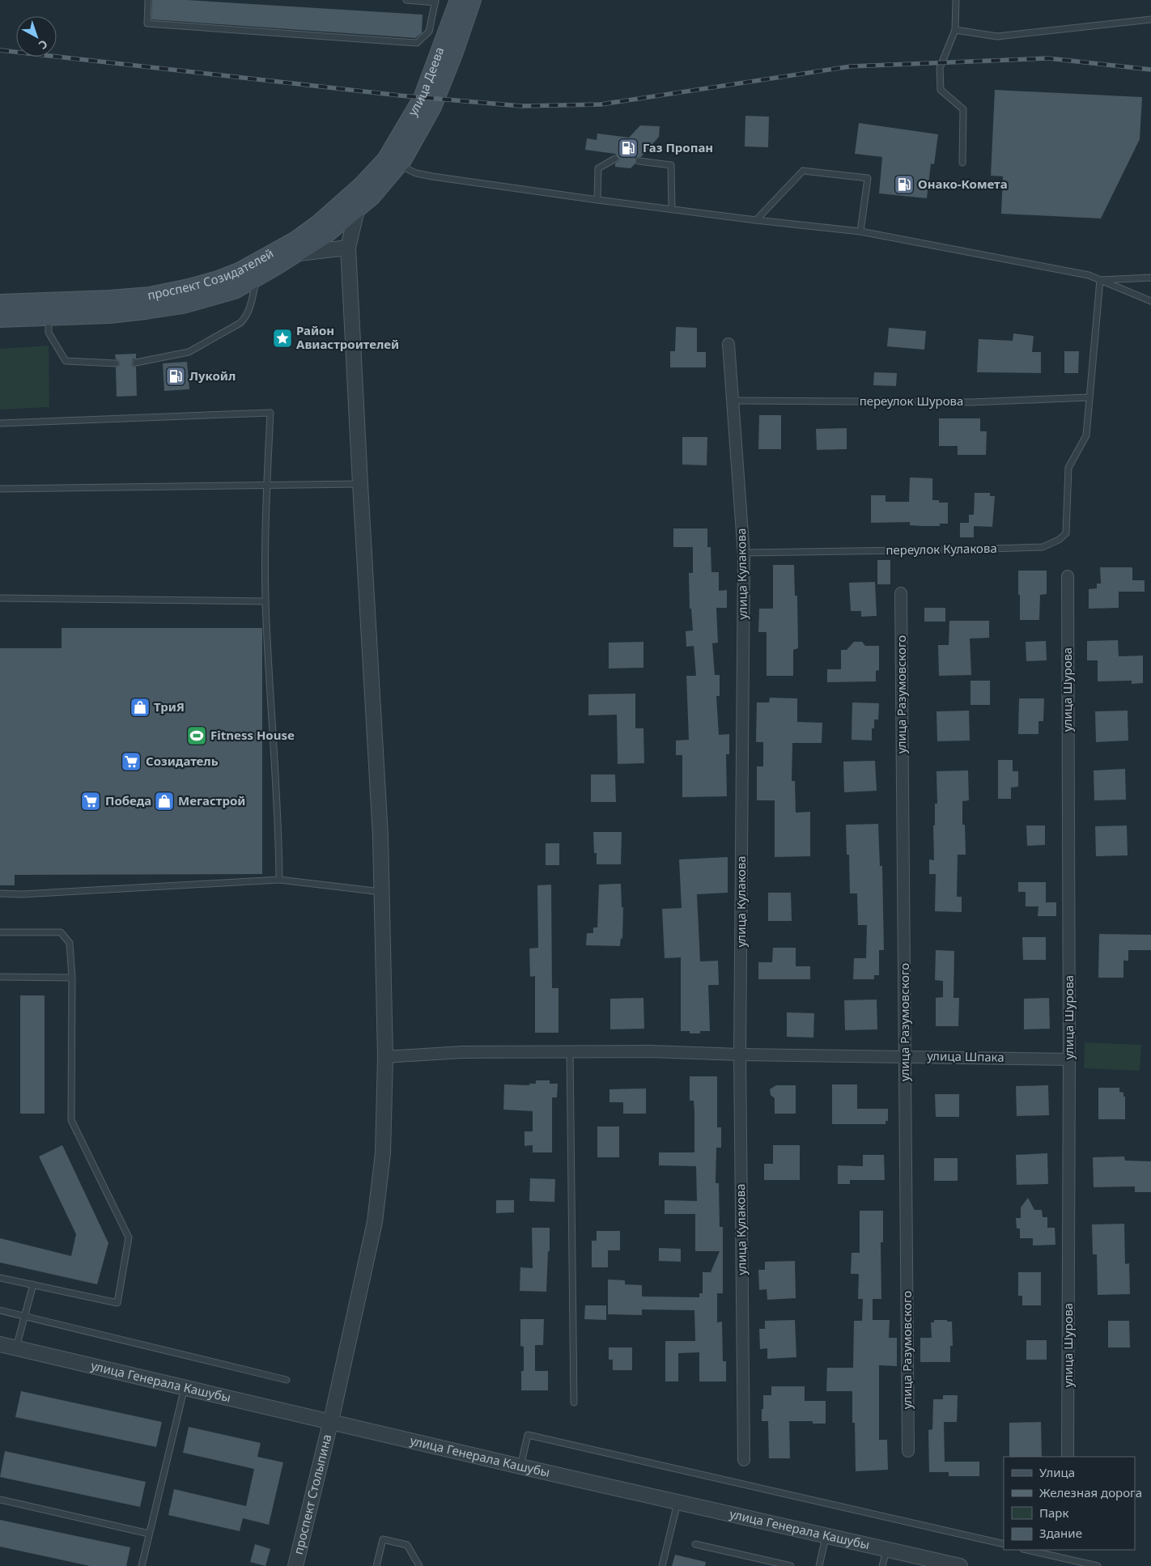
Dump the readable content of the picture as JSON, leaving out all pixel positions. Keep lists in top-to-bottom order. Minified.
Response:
{"streets":{"main road":["улица Деева","проспект Созидателей"],"street":["улица Кулакова","улица Шурова","улица Разумовского","улица Шпака","улица Генерала Кашубы","проспект Столыпина"],"lane":["переулок Шурова","переулок Кулакова"]},"crossings":[["улица Деева","проспект Созидателей"],["переулок Шурова","переулок Кулакова"],["переулок Шурова","улица Кулакова"],["улица Кулакова","улица Шпака"],["улица Шурова","улица Шпака"],["улица Разумовского","улица Шпака"],["улица Шпака","проспект Столыпина"],["улица Генерала Кашубы","проспект Столыпина"]],"places":{"fuel station":["Газ Пропан","Онако-Комета","Лукойл"],"place":["Район Авиастроителей"],"shop":["ТриЯ","Мегастрой"],"sports":["Fitness House"],"supermarket":["Созидатель","Победа"]},"legend":["Улица","Железная дорога","Парк","Здание"],"north":"bottom right"}
